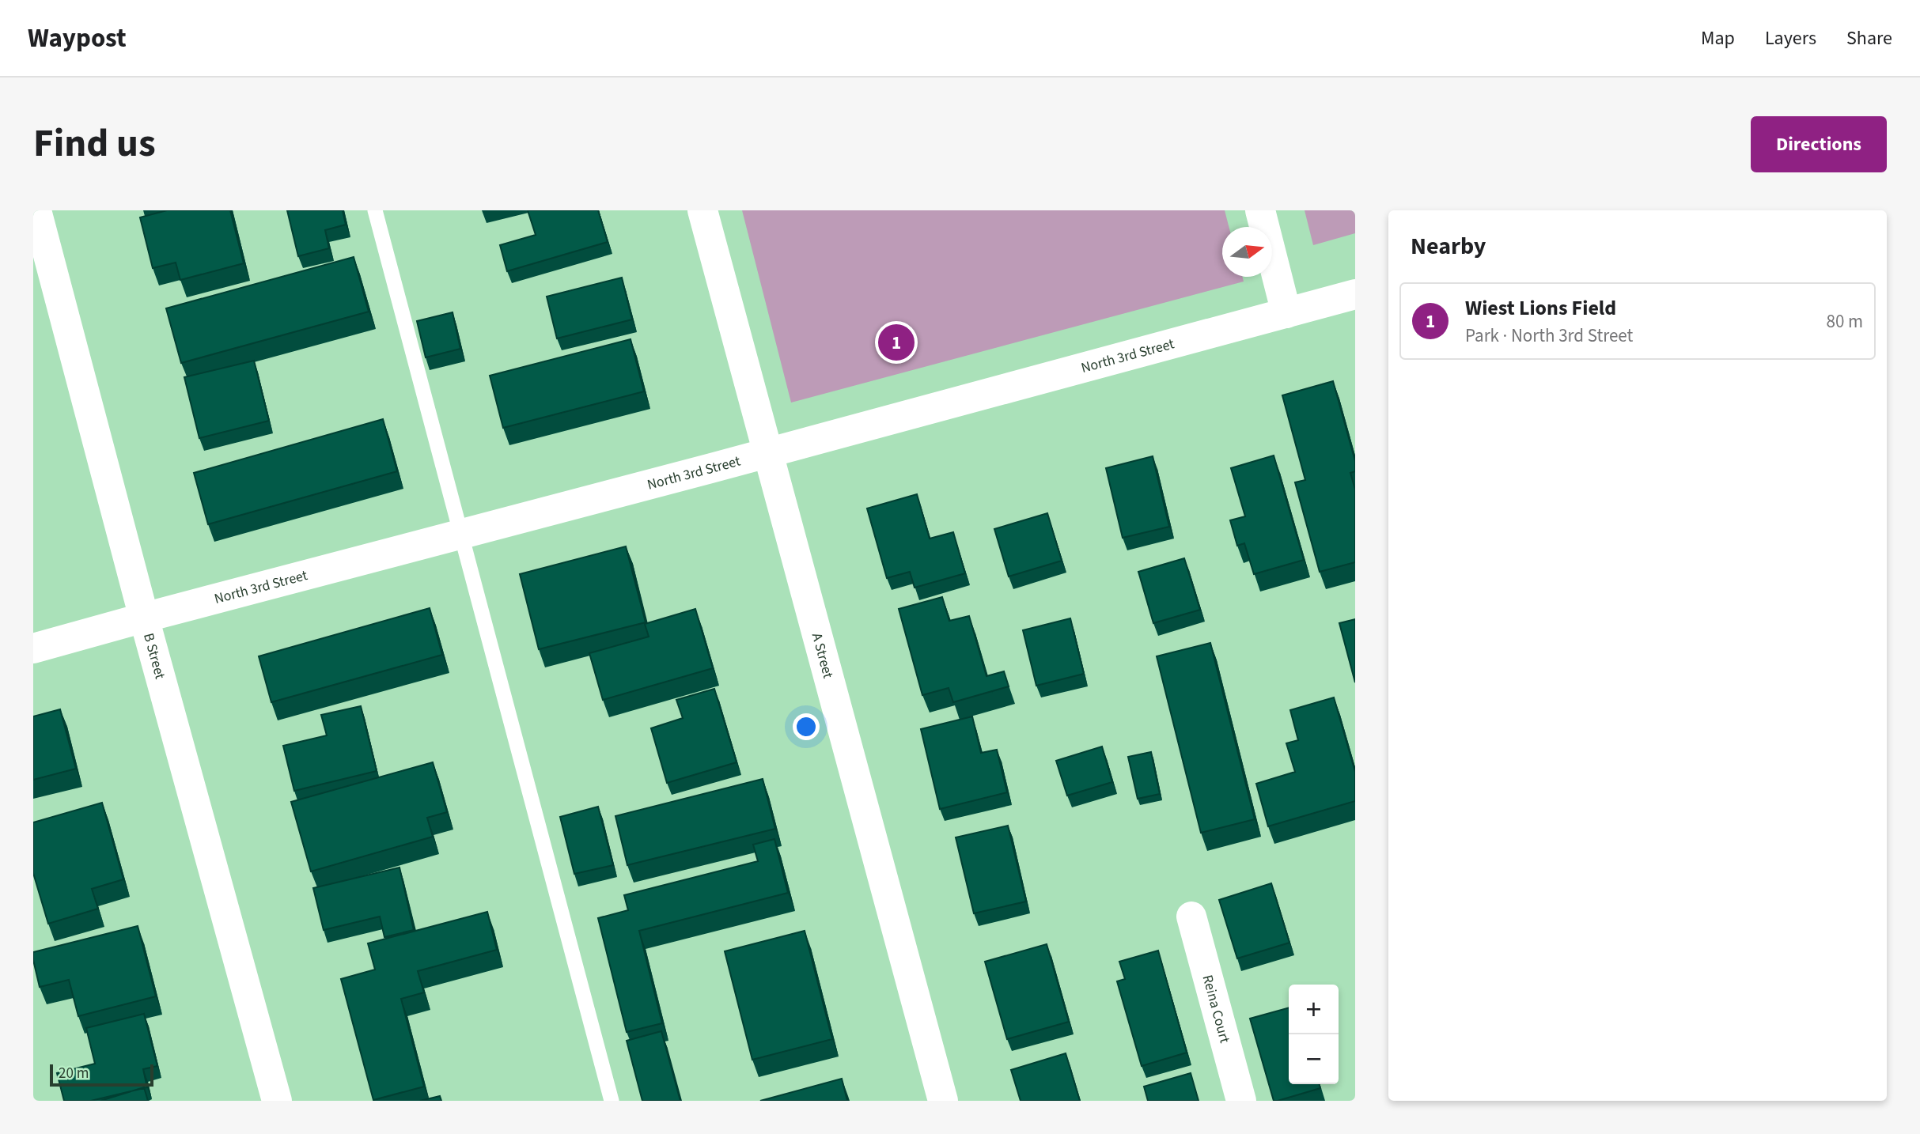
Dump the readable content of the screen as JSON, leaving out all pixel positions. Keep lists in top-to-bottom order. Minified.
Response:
{"streets":{"street":["North 3rd Street","A Street","B Street","Reina Court"]},"crossings":[["North 3rd Street","A Street"],["North 3rd Street","B Street"]],"scale_bar":"20 m","north":"right","page":{"header":"Waypost","nav":["Map","Layers","Share"],"title":"Find us","buttons":"Directions","heading":"Nearby","list":[{"mark":"1","name":"Wiest Lions Field","note":"Park · North 3rd Street","value":"80 m"}],"pins":"1","map_buttons":["+","−"],"scale":"20 m"}}
